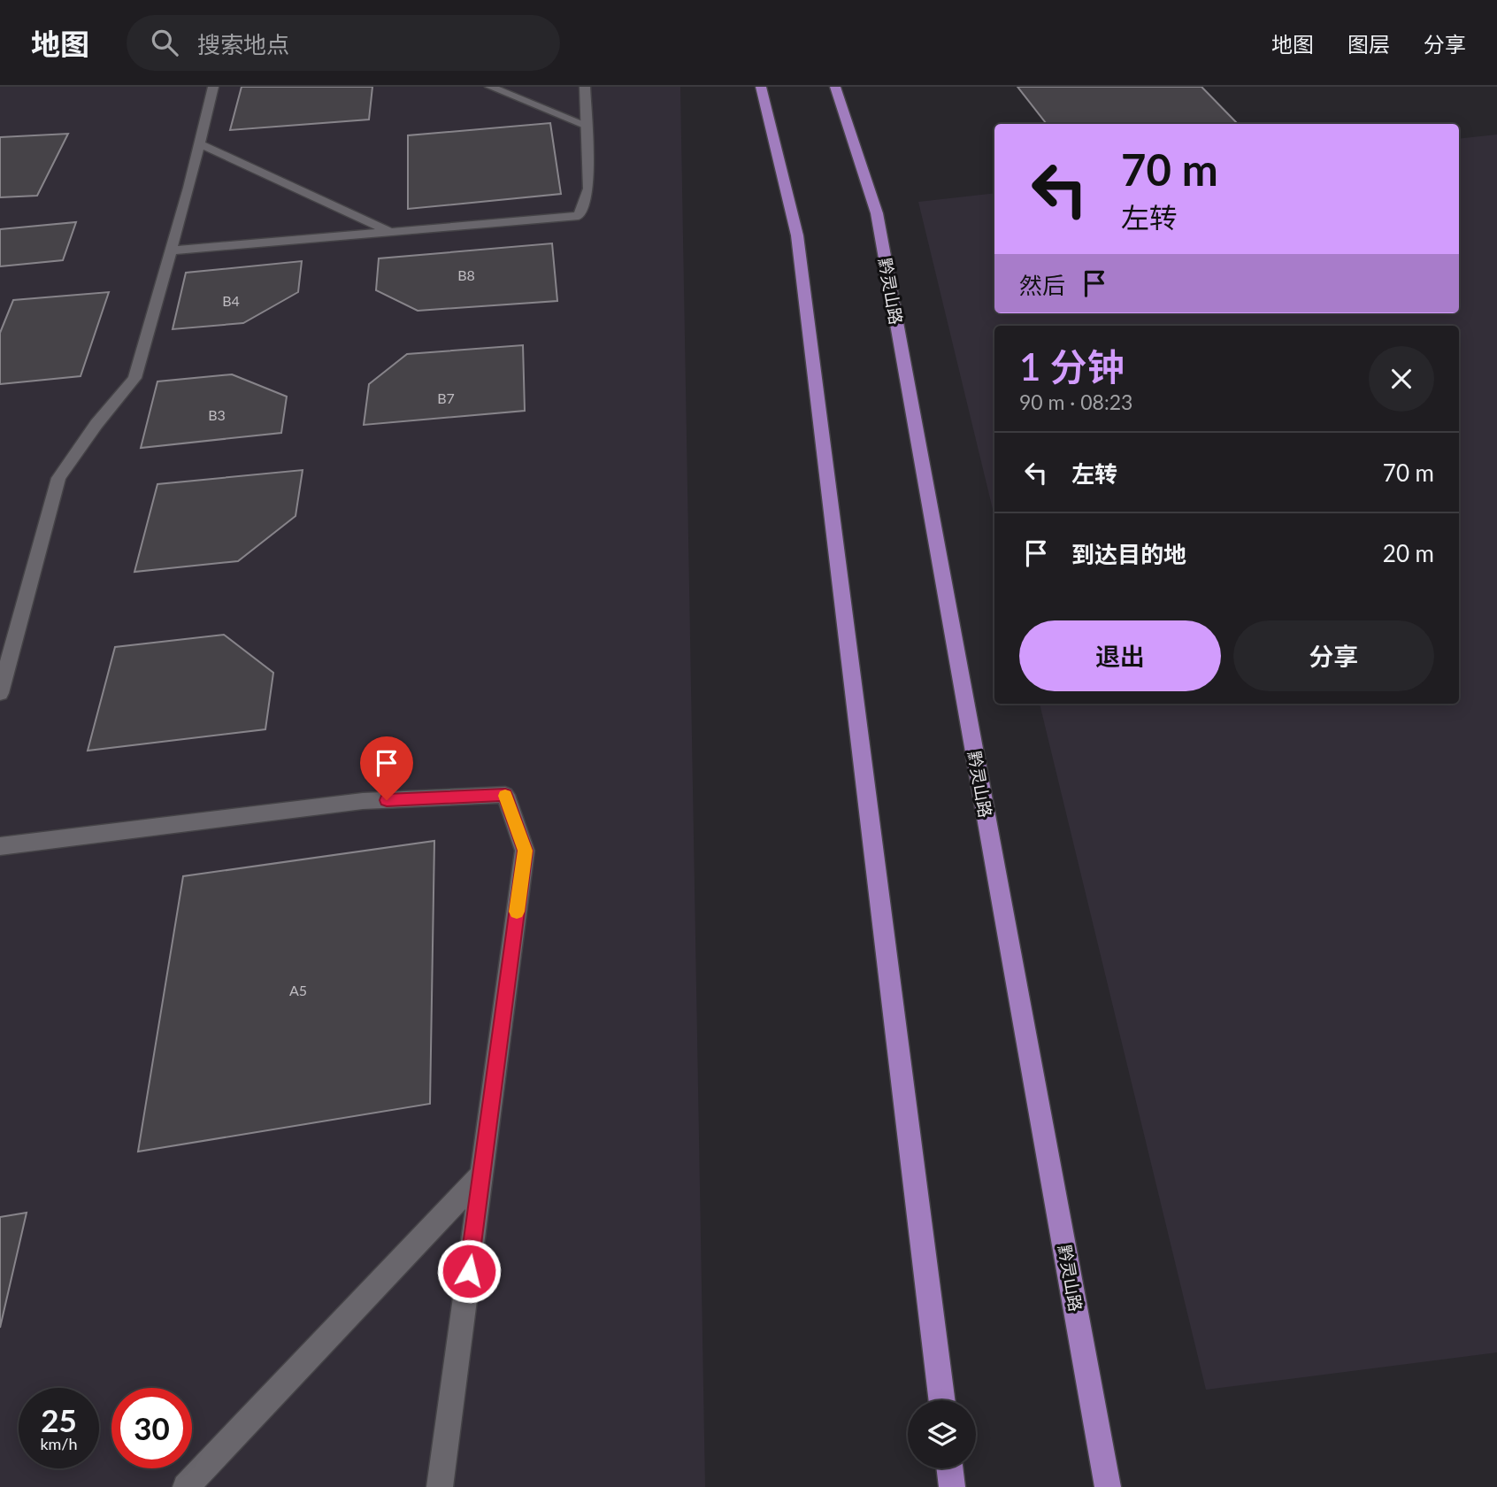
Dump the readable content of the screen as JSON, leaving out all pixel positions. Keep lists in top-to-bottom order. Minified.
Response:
{"streets":{"main road":["黔灵山路"]},"house_numbers":["B8","B4","B7","B3","A5"],"page":{"header":"地图","search":"搜索地点","nav":["地图","图层","分享"],"turn":["70 m","左转"],"then":"然后","heading":["1 分钟","90 m · 08:23"],"list":[{"name":"左转","value":"70 m"},{"name":"到达目的地","value":"20 m"}],"buttons":["退出","分享"],"speed":"25 km/h","limit":"30"}}
